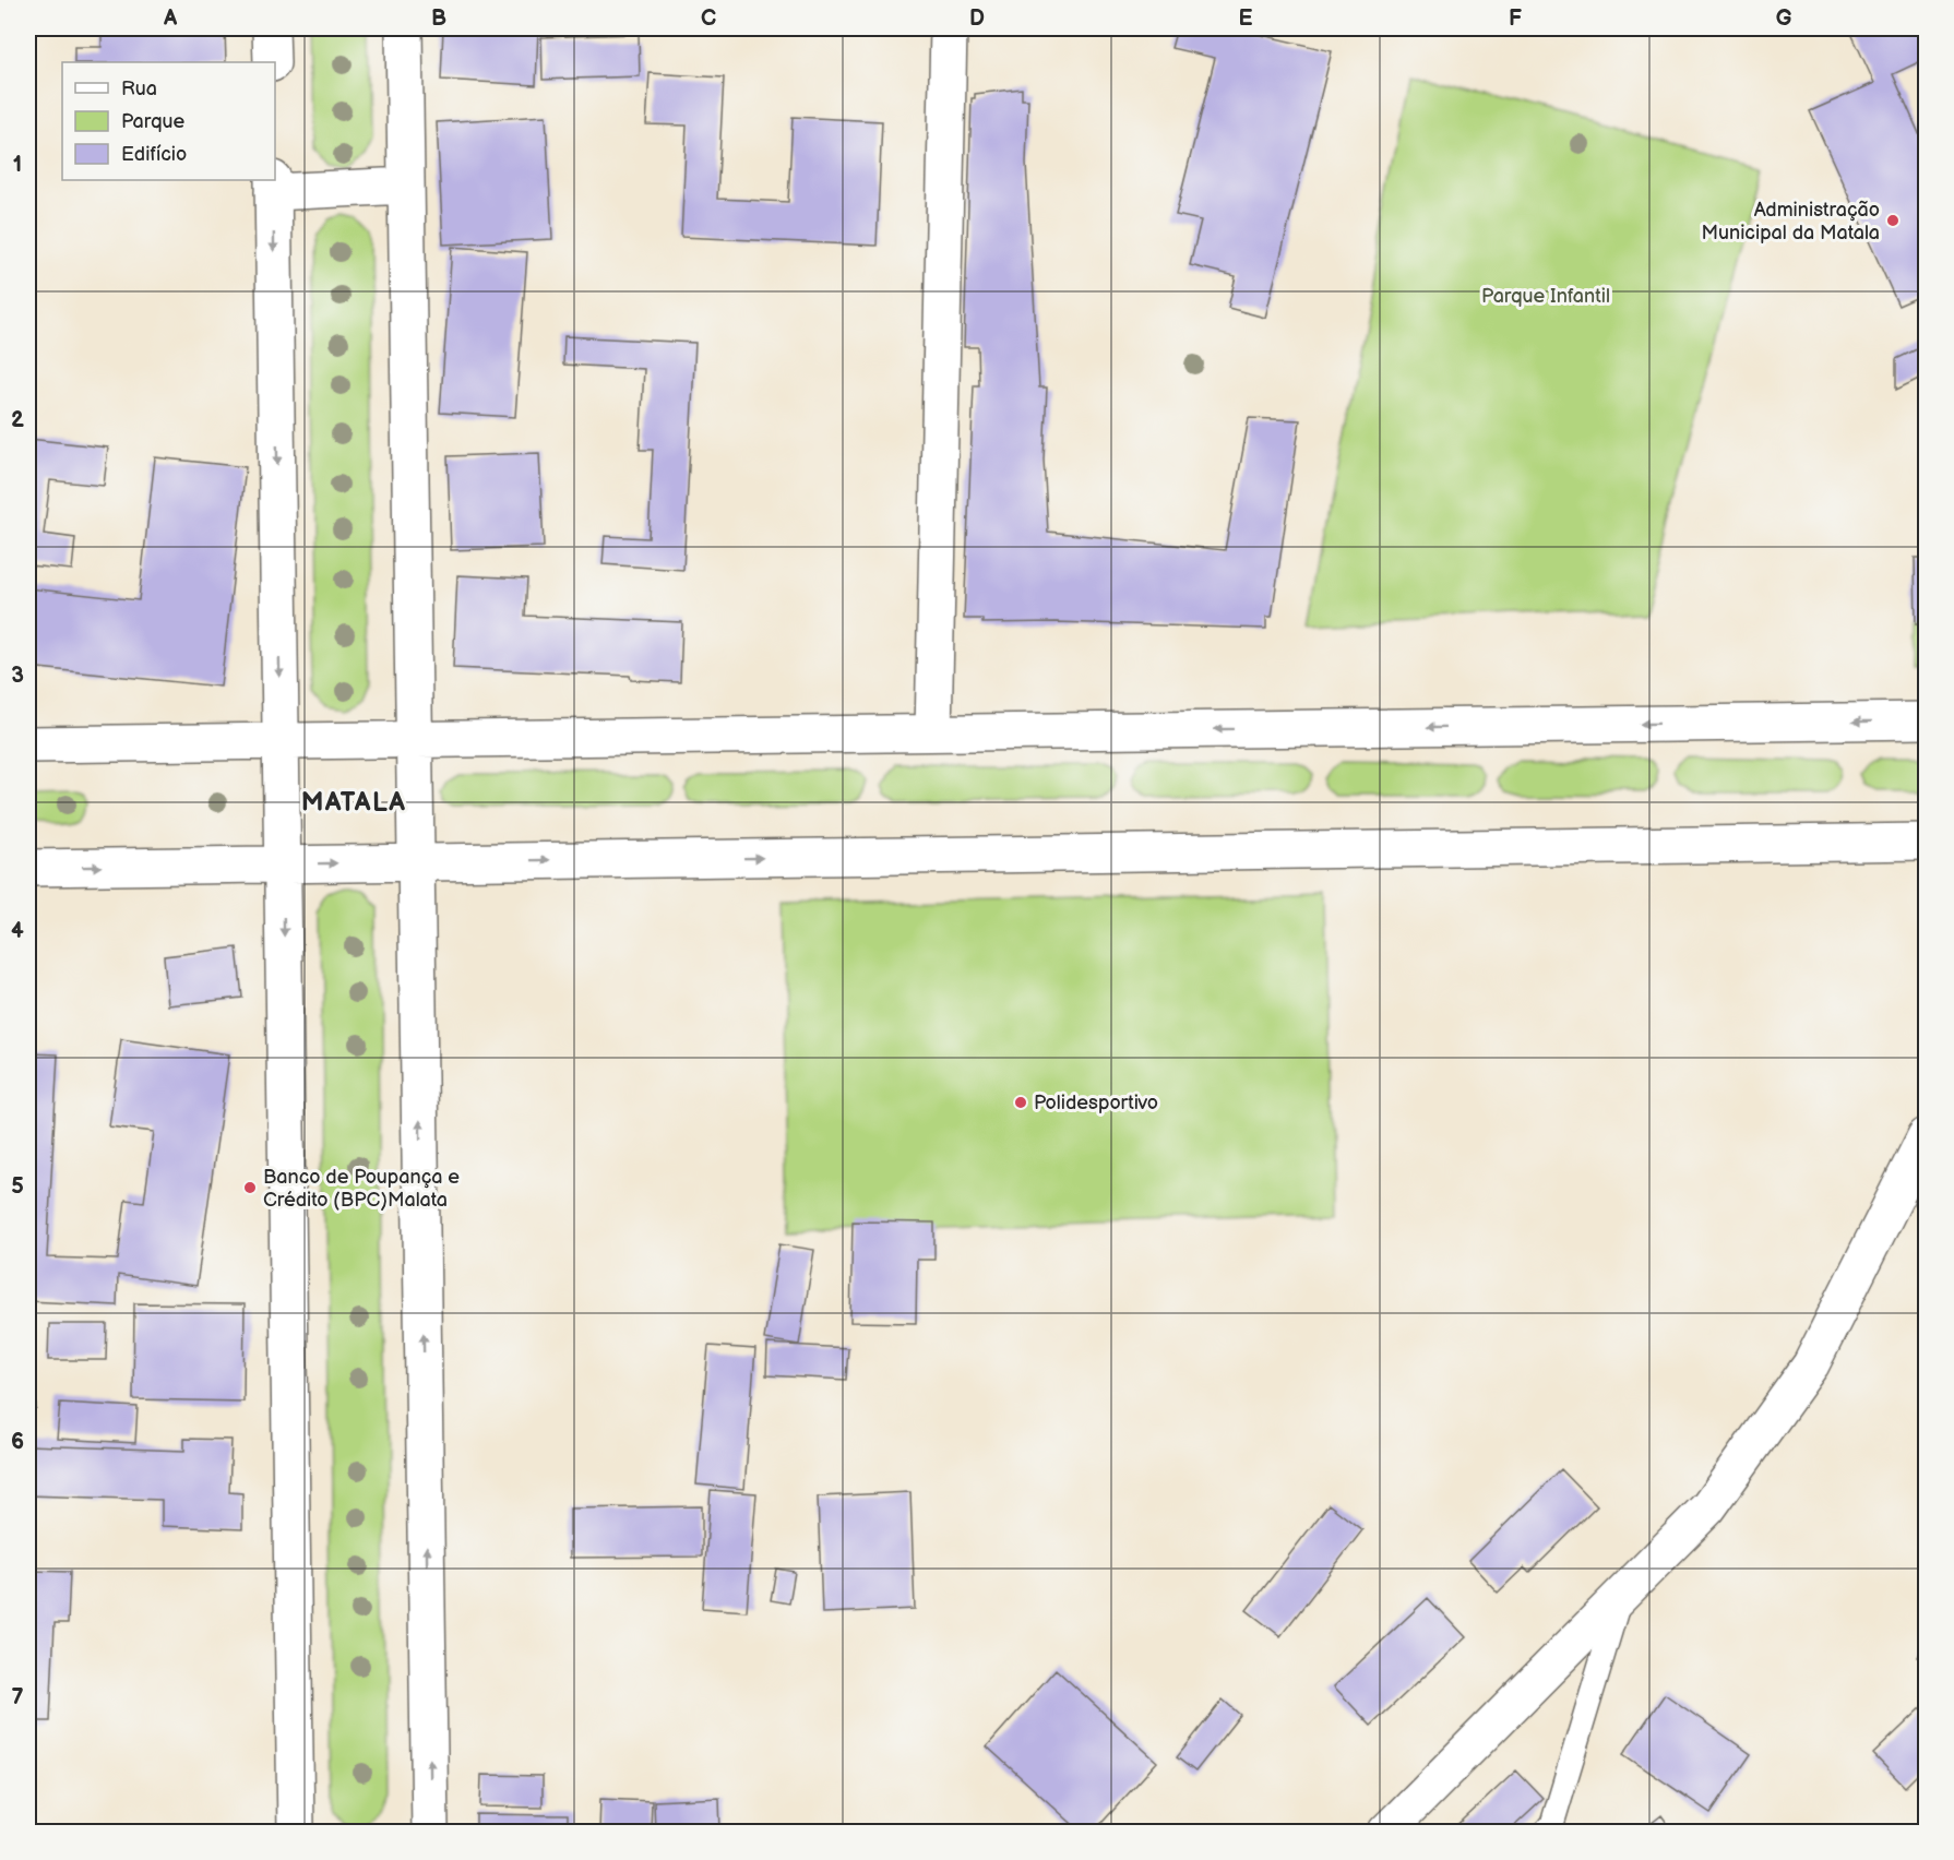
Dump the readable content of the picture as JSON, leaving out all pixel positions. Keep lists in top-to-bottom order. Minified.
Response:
{"districts":["MATALA"],"parks":["Parque Infantil"],"places":["Administração Municipal da Matala","Polidesportivo","Banco de Poupança e Crédito (BPC)Malata"],"legend":["Rua","Parque","Edifício"],"grid":{"columns":["A","B","C","D","E","F","G"],"rows":["1","2","3","4","5","6","7"]}}
